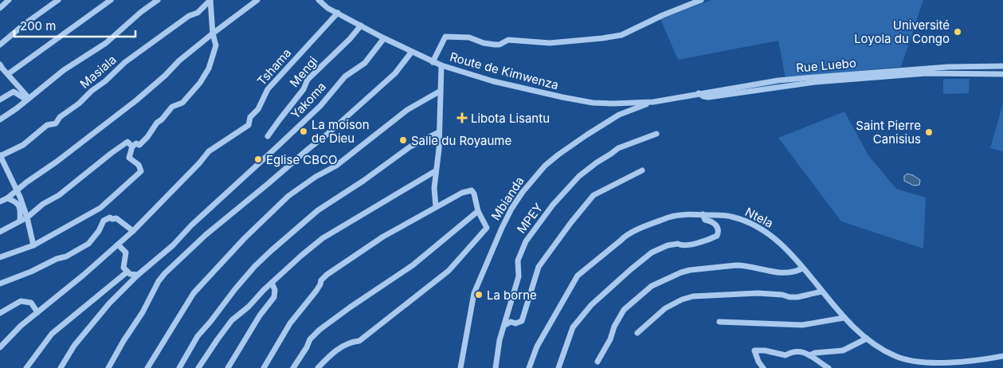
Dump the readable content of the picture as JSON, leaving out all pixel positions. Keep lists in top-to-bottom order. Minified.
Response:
{"streets":{"street":["Rue Luebo","Tshama","Route de Kimwenza","Masiala","Mengi","Yakoma","Mbianda","Ntela","MPEY"]},"crossings":[["Rue Luebo","Route de Kimwenza"],["Rue Luebo","Mbianda"],["Tshama","Route de Kimwenza"],["Route de Kimwenza","Mengi"],["Route de Kimwenza","Yakoma"],["Route de Kimwenza","Mbianda"]],"places":{"other":["Université Loyola du Congo","La moison de Dieu","Saint Pierre Canisius","Salle du Royaume","Eglise CBCO","La borne"],"health":["Libota Lisantu"]},"scale_bar":"200 m"}
